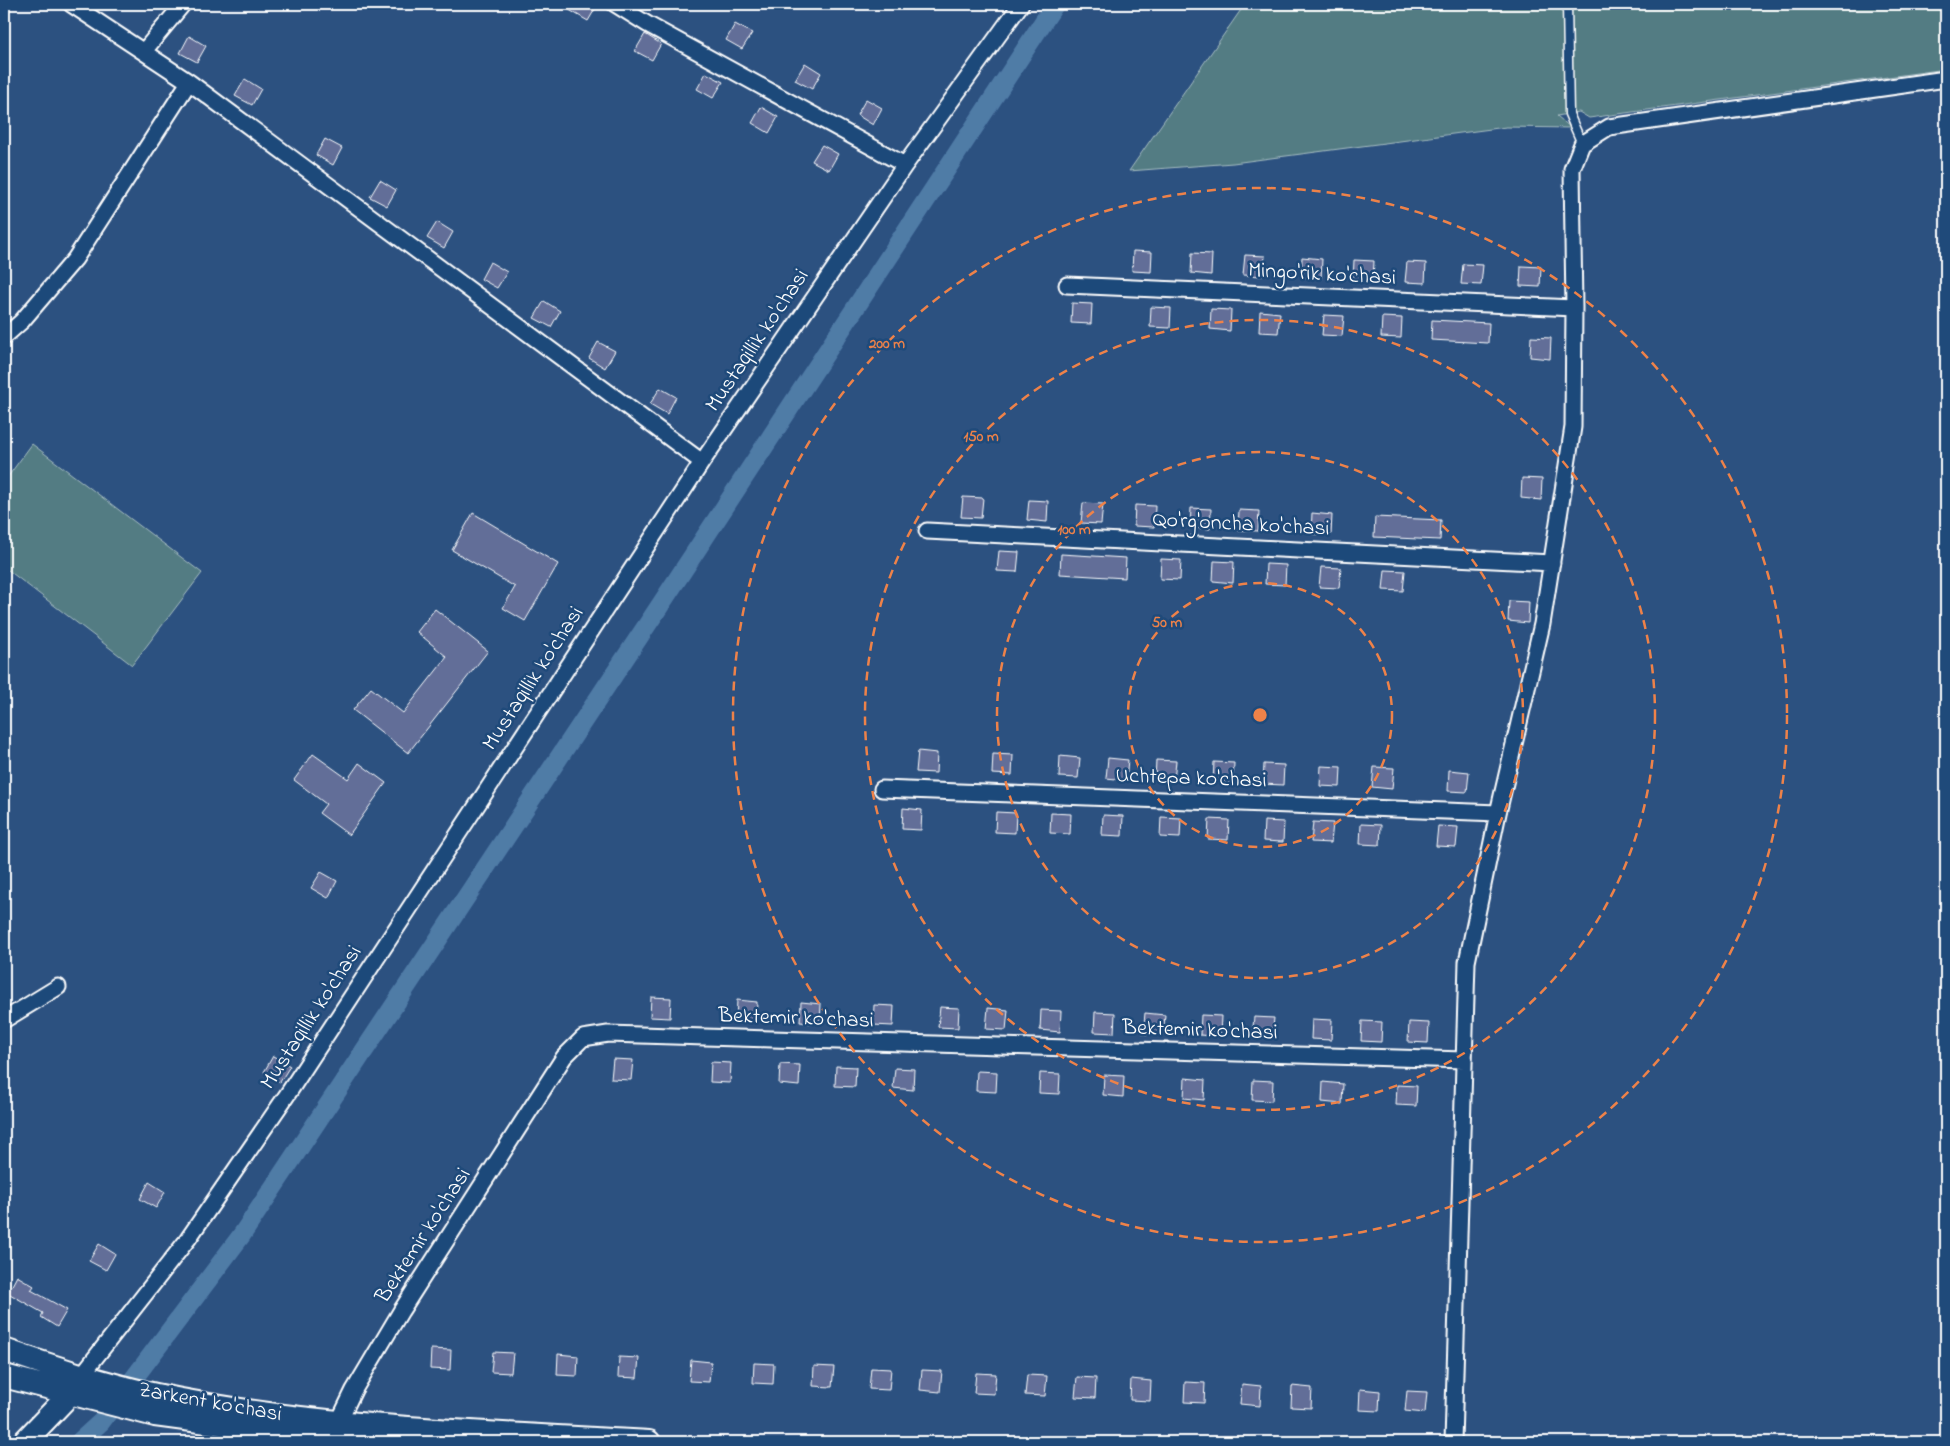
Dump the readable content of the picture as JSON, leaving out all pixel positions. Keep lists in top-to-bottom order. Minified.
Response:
{"streets":{"main road":["Zarkent ko'chasi"],"street":["Mingo'rik ko'chasi","Mustaqillik ko'chasi","Qo'rg'oncha ko'chasi","Uchtepa ko'chasi","Bektemir ko'chasi"]},"crossings":[["Mustaqillik ko'chasi","Zarkent ko'chasi"],["Bektemir ko'chasi","Zarkent ko'chasi"]],"rings":["200 m","150 m","100 m","50 m"]}
